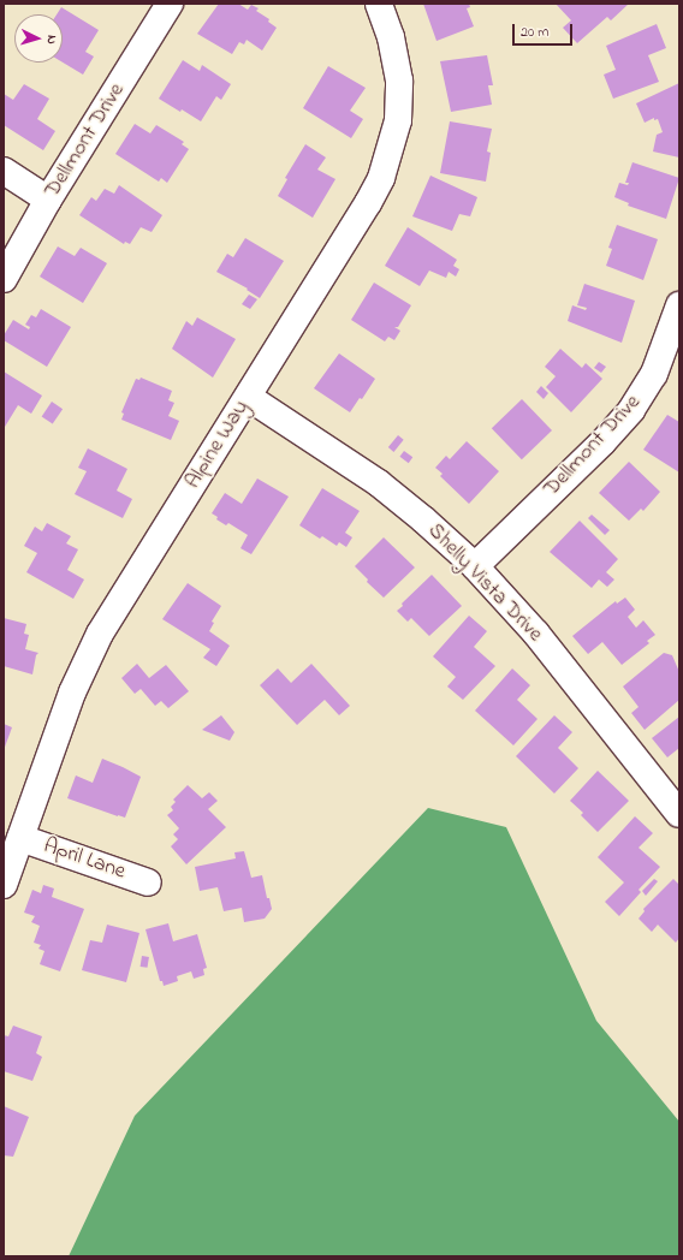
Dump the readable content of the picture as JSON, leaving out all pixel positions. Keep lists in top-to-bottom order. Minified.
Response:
{"streets":{"street":["Dellmont Drive","Alpine Way","Shelly Vista Drive","April Lane"]},"crossings":[["Dellmont Drive","Shelly Vista Drive"],["Alpine Way","Shelly Vista Drive"],["Alpine Way","April Lane"]],"scale_bar":"20 m","north":"right"}
